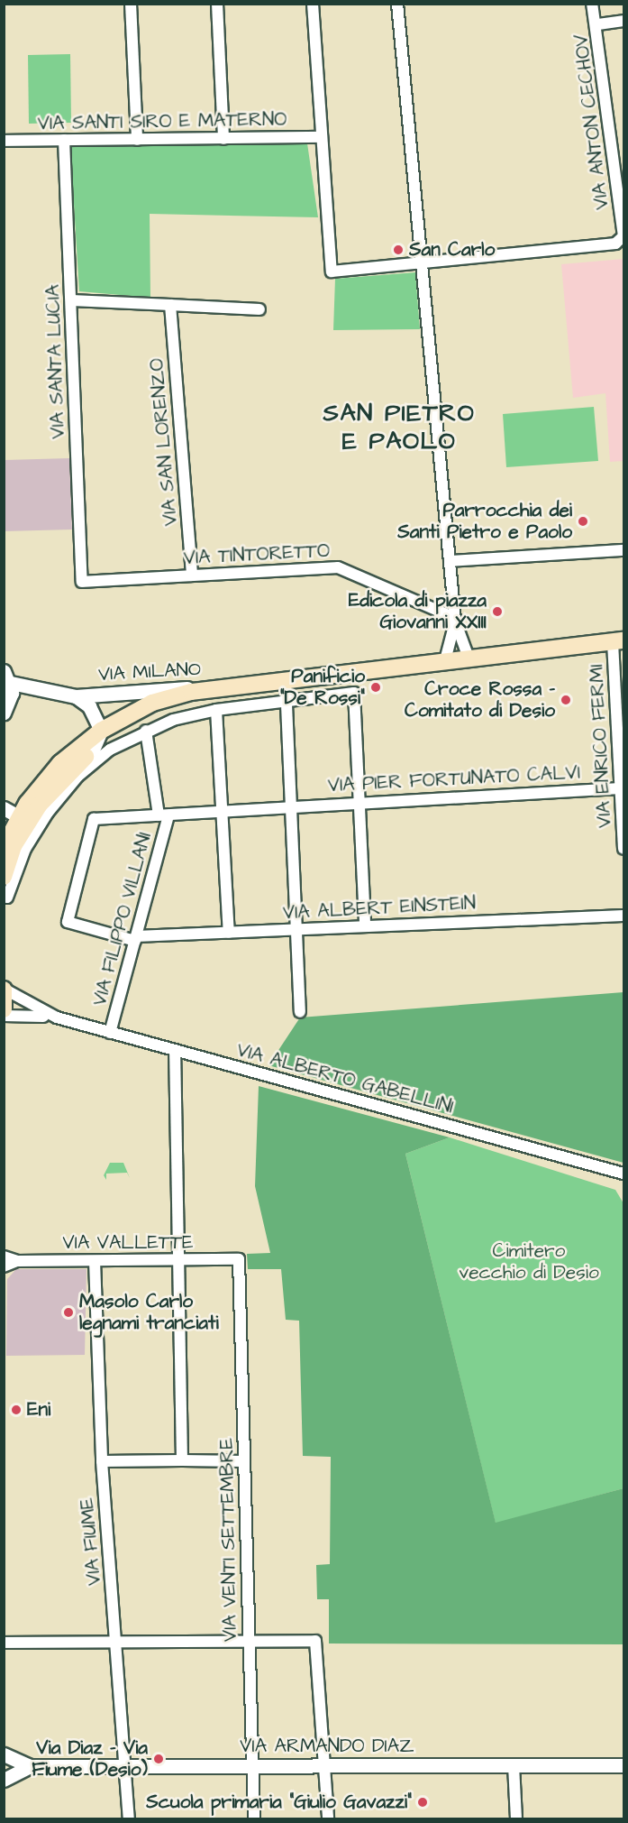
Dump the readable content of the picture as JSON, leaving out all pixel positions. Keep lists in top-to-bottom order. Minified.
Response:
{"streets":{"main road":["VIA MILANO"],"street":["VIA SANTI SIRO E MATERNO","VIA ANTON CECHOV","VIA SANTA LUCIA","VIA SAN LORENZO","VIA TINTORETTO","VIA ENRICO FERMI","VIA PIER FORTUNATO CALVI","VIA ALBERT EINSTEIN","VIA FILIPPO VILLANI","VIA ALBERTO GABELLINI","VIA VALLETTE","VIA VENTI SETTEMBRE","VIA FIUME","VIA ARMANDO DIAZ"]},"crossings":[["VIA SANTI SIRO E MATERNO","VIA SANTA LUCIA"],["VIA SANTA LUCIA","VIA TINTORETTO"],["VIA SAN LORENZO","VIA TINTORETTO"],["VIA MILANO","VIA ENRICO FERMI"],["VIA ENRICO FERMI","VIA PIER FORTUNATO CALVI"],["VIA PIER FORTUNATO CALVI","VIA ALBERT EINSTEIN"],["VIA PIER FORTUNATO CALVI","VIA FILIPPO VILLANI"],["VIA ALBERT EINSTEIN","VIA FILIPPO VILLANI"],["VIA FILIPPO VILLANI","VIA ALBERTO GABELLINI"],["VIA VALLETTE","VIA VENTI SETTEMBRE"],["VIA VALLETTE","VIA FIUME"],["VIA VENTI SETTEMBRE","VIA ARMANDO DIAZ"],["VIA FIUME","VIA ARMANDO DIAZ"]],"districts":["SAN PIETRO E PAOLO"],"parks":["Cimitero vecchio di Desio"],"places":["San Carlo","Parrocchia dei Santi Pietro e Paolo","Edicola di piazza Giovanni XXIII","Panificio \"De Rossi\"","Croce Rossa - Comitato di Desio","Masolo Carlo legnami tranciati","Eni","Via Diaz - Via Fiume (Desio)","Scuola primaria \"Giulio Gavazzi\""]}
